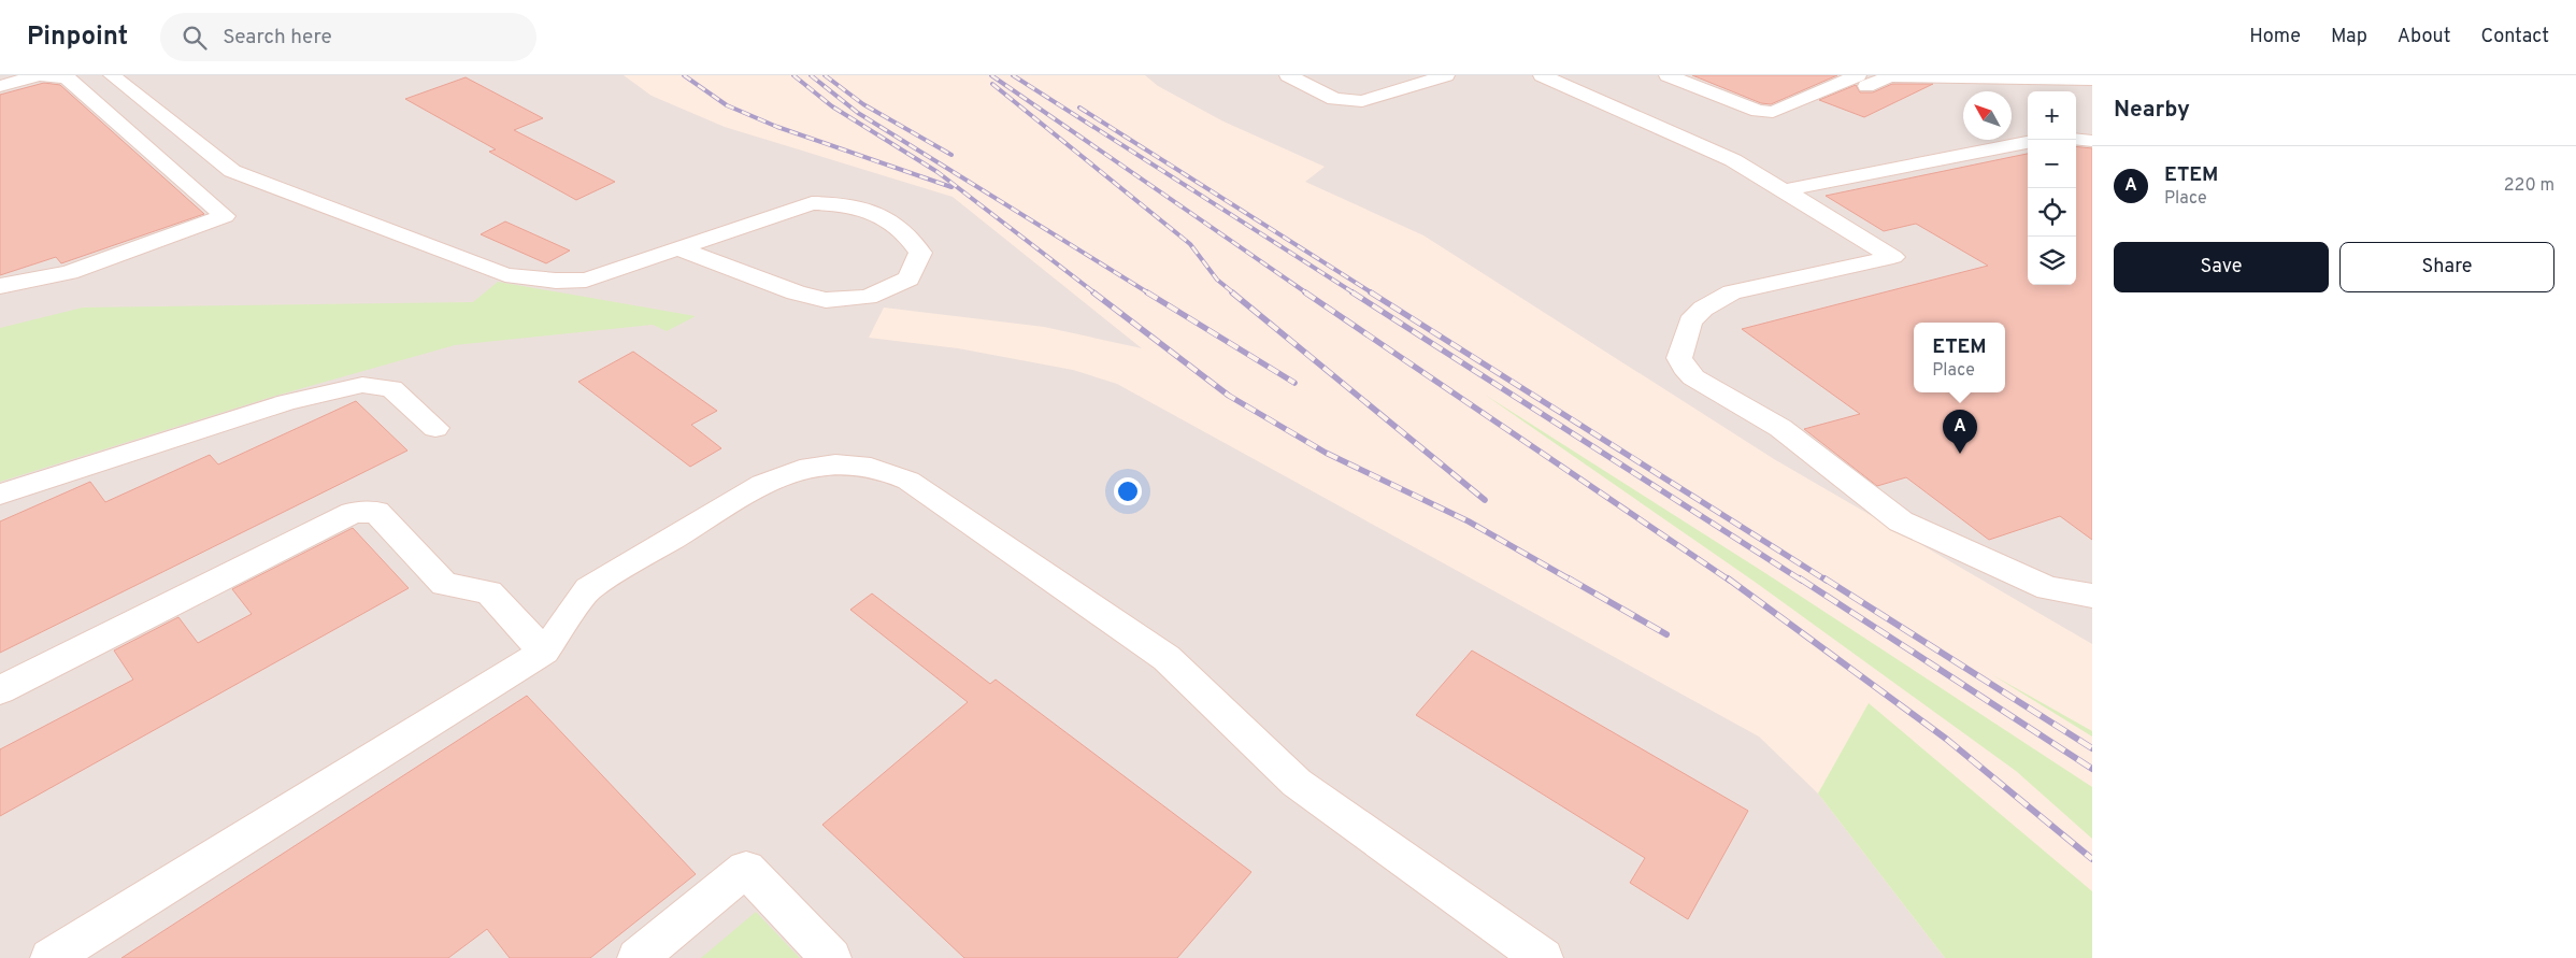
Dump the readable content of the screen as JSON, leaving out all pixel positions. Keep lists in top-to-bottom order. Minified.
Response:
{"north":"top left","page":{"header":"Pinpoint","search":"Search here","nav":["Home","Map","About","Contact"],"heading":"Nearby","map_buttons":["+","−"],"list":[{"mark":"A","name":"ЕТЕМ","note":"Place","value":"220 m"}],"buttons":["Save","Share"],"popup":["ЕТЕМ","Place"],"pins":"A"}}
